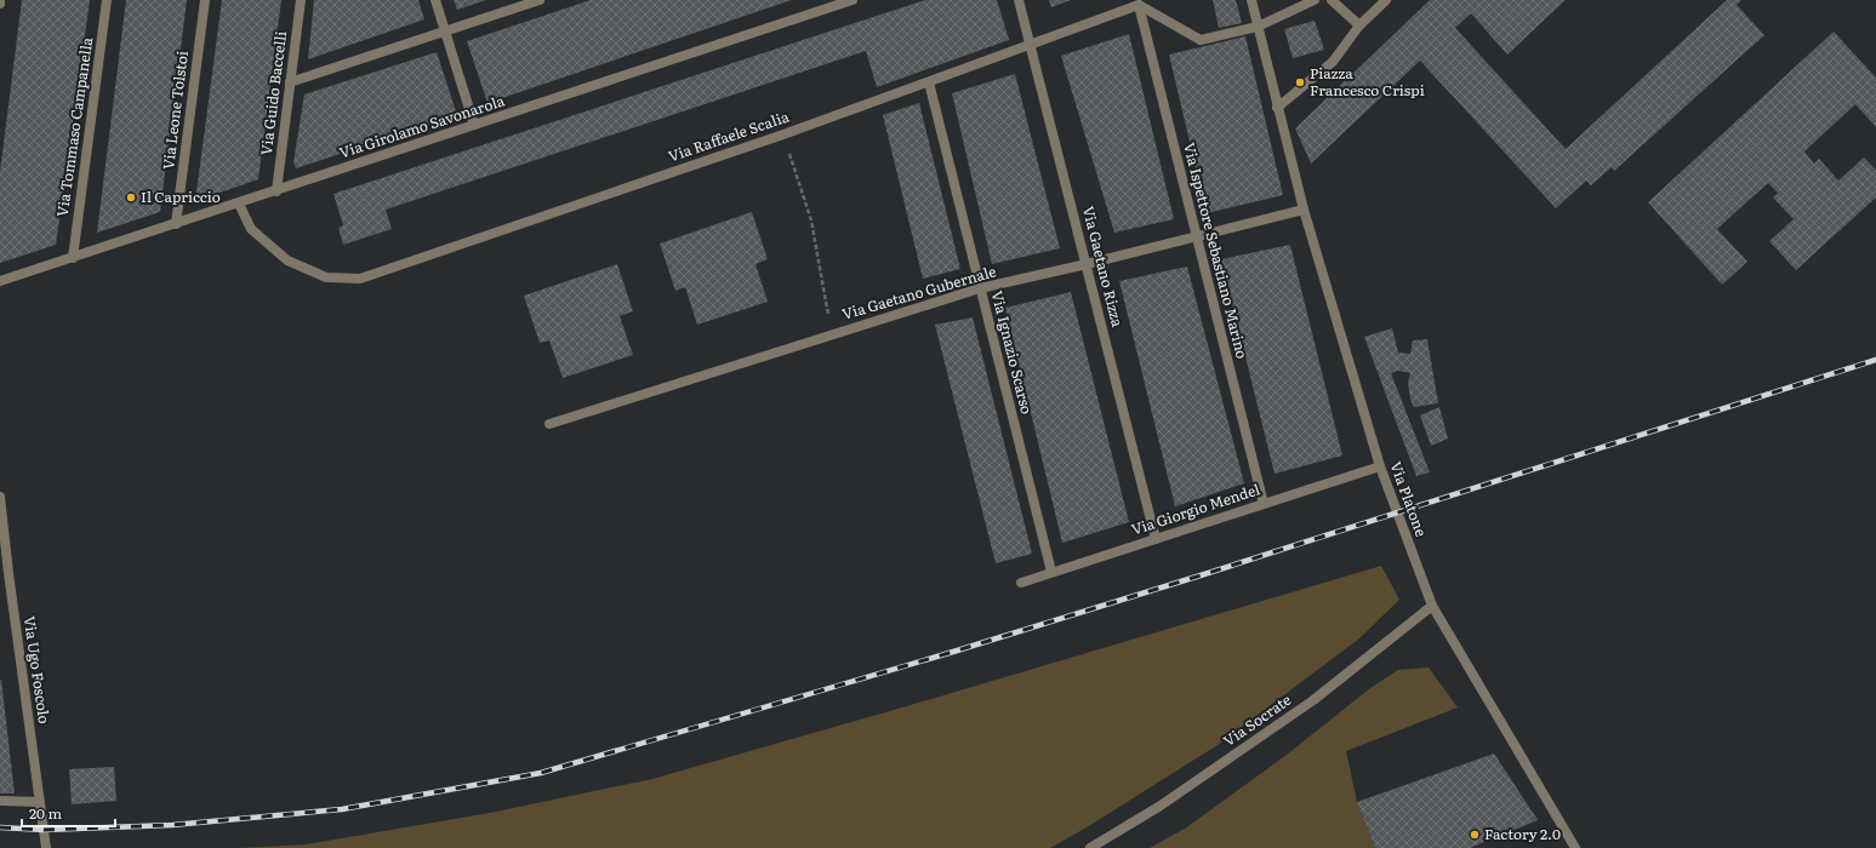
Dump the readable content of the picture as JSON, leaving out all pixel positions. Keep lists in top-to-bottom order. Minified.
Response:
{"streets":{"street":["Via Guido Baccelli","Via Leone Tolstoi","Via Tommaso Campanella","Via Girolamo Savonarola","Via Raffaele Scalia","Via Ispettore Sebastiano Marino","Via Gaetano Rizza","Via Gaetano Gubernale","Via Ignazio Scarso","Via Platone","Via Giorgio Mendel","Via Ugo Foscolo","Via Socrate"]},"crossings":[["Via Guido Baccelli","Via Girolamo Savonarola"],["Via Leone Tolstoi","Via Girolamo Savonarola"],["Via Tommaso Campanella","Via Girolamo Savonarola"],["Via Girolamo Savonarola","Via Raffaele Scalia"],["Via Raffaele Scalia","Via Ispettore Sebastiano Marino"],["Via Raffaele Scalia","Via Gaetano Rizza"],["Via Raffaele Scalia","Via Ignazio Scarso"],["Via Ispettore Sebastiano Marino","Via Gaetano Gubernale"],["Via Ispettore Sebastiano Marino","Via Giorgio Mendel"],["Via Gaetano Rizza","Via Gaetano Gubernale"],["Via Gaetano Rizza","Via Giorgio Mendel"],["Via Gaetano Gubernale","Via Ignazio Scarso"],["Via Gaetano Gubernale","Via Platone"],["Via Ignazio Scarso","Via Giorgio Mendel"],["Via Platone","Via Giorgio Mendel"],["Via Platone","Via Socrate"]],"places":["Piazza Francesco Crispi","Il Capriccio","Factory 2.0"],"scale_bar":"20 m"}
